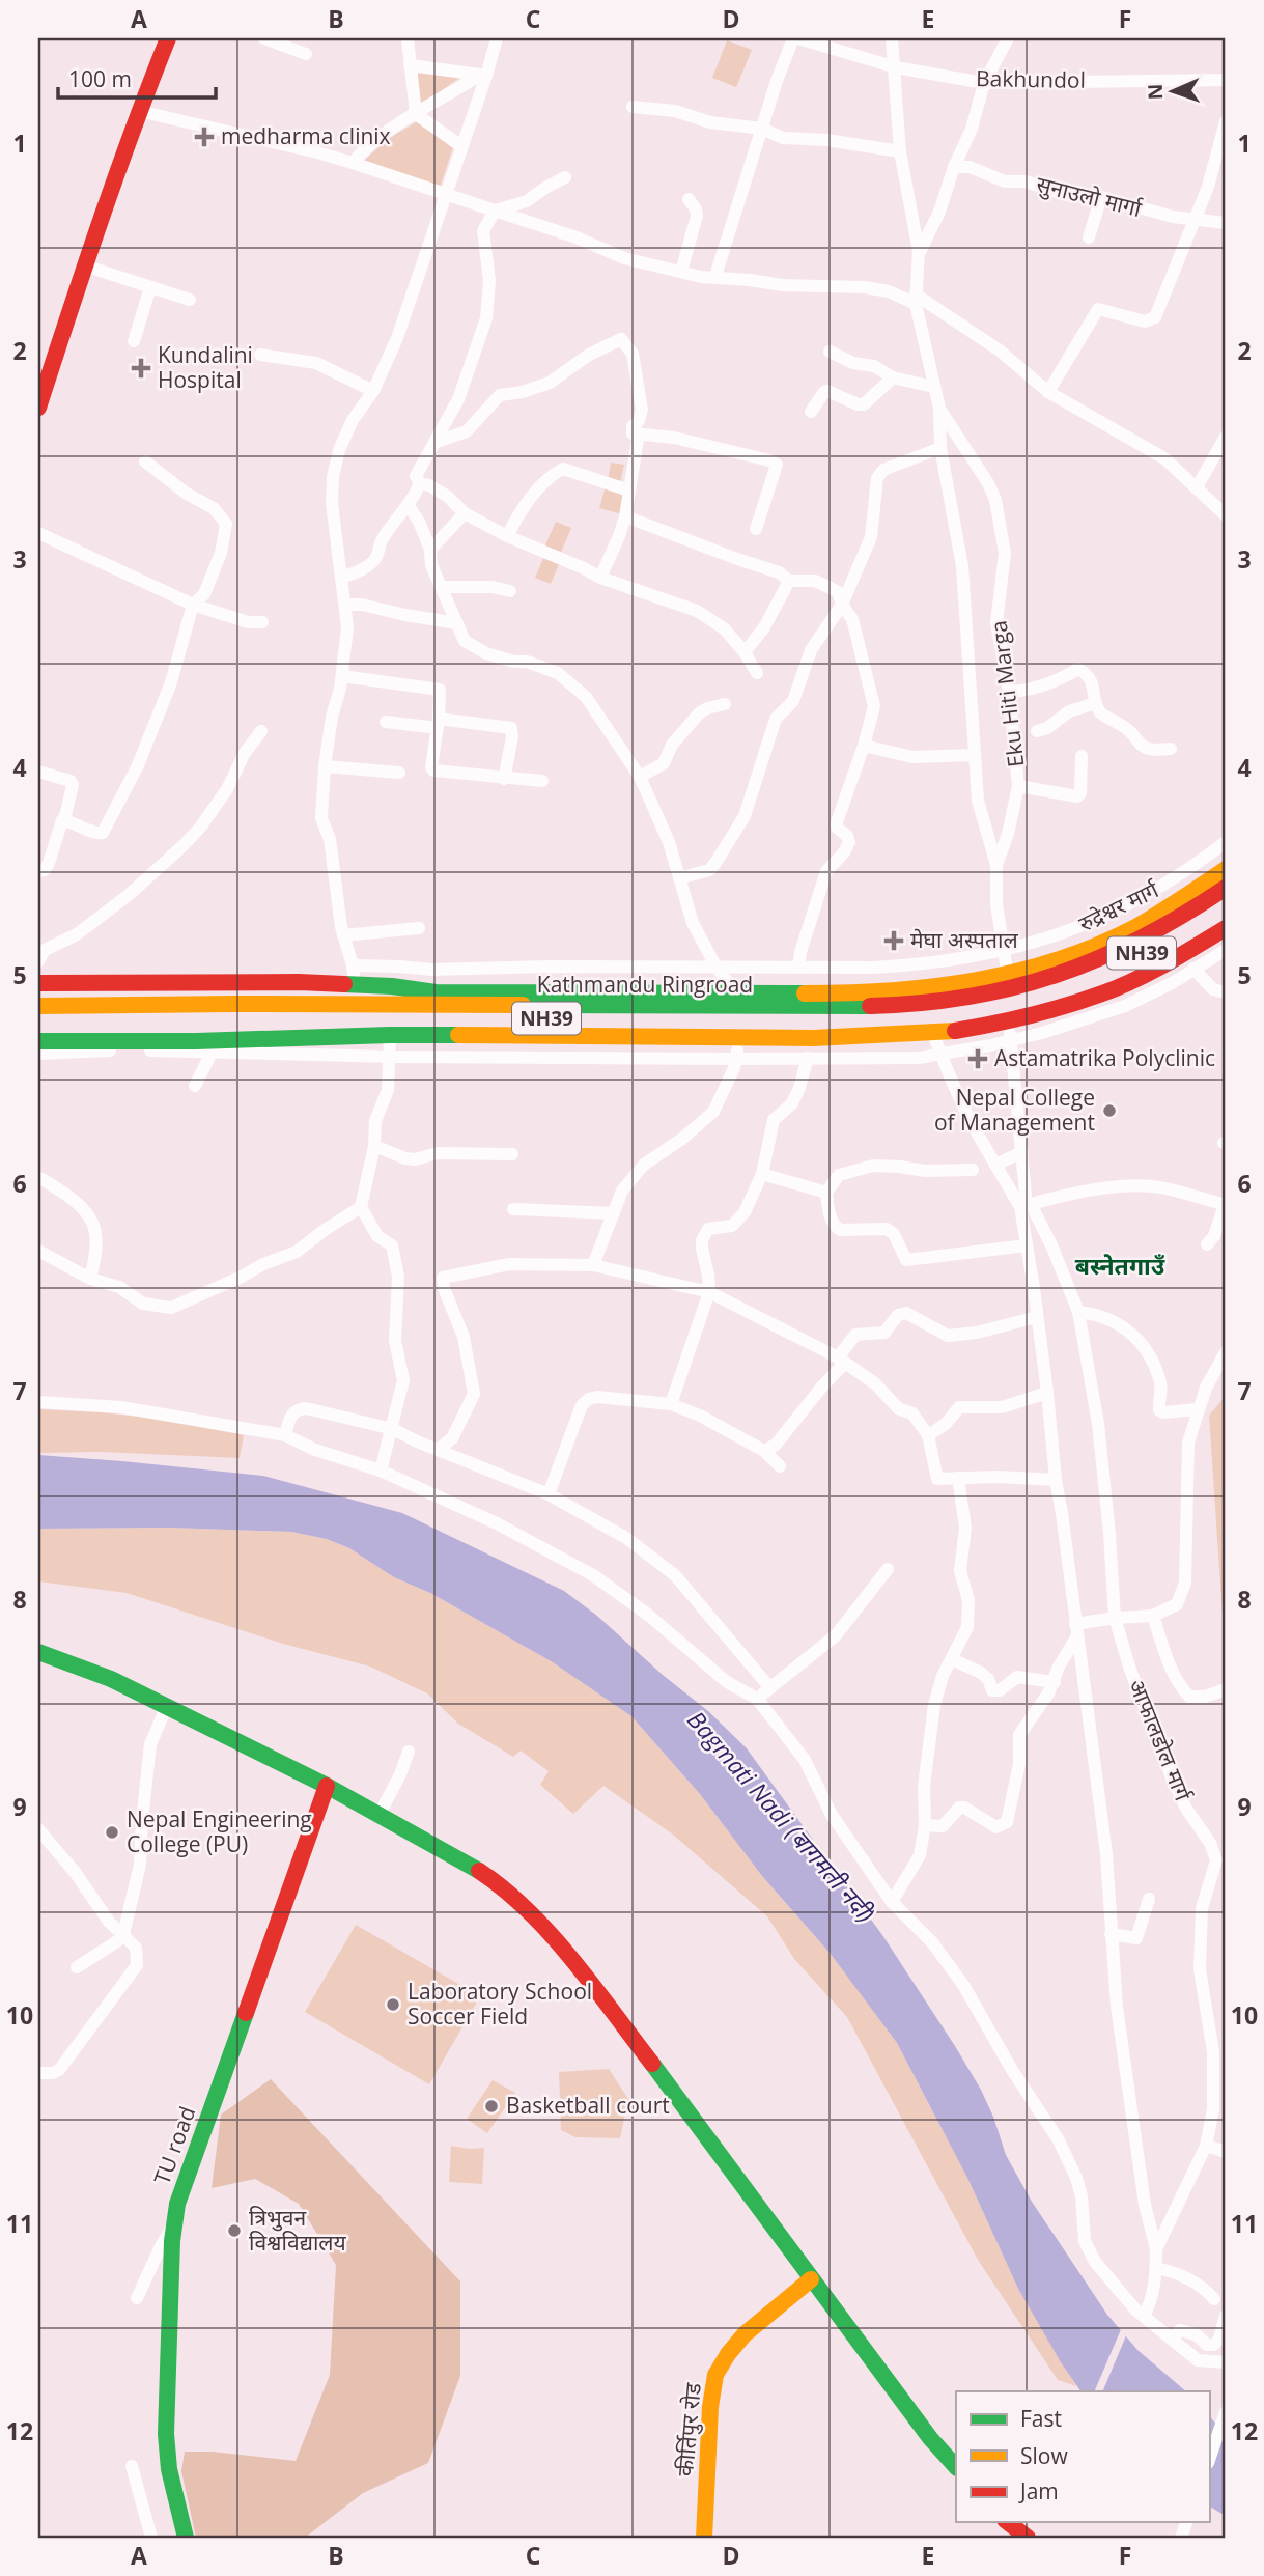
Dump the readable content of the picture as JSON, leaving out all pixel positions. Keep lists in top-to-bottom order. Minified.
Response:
{"streets":{"main road":["NH39","Kathmandu Ringroad","TU road","कीर्तिपुर रोड"],"street":["Bakhundol","सुनाउलो मार्गा","Eku Hiti Marga","रुद्रेश्वर मार्ग","आफालडोल मार्ग"]},"crossings":[["Eku Hiti Marga","रुद्रेश्वर मार्ग"]],"districts":["बस्नेतगाउँ"],"water":["Bagmati Nadi (बागमती नदी)"],"places":{"health":["medharma clinix","Kundalini Hospital","मेघा अस्पताल","Astamatrika Polyclinic"],"other":["Nepal College of Management","Nepal Engineering College (PU)","Laboratory School Soccer Field","Basketball court","त्रिभुवन विश्वविद्यालय"]},"legend":["Fast","Slow","Jam"],"scale_bar":"100 m","north":"left","grid":{"columns":["A","B","C","D","E","F"],"rows":["1","2","3","4","5","6","7","8","9","10","11","12"]}}
